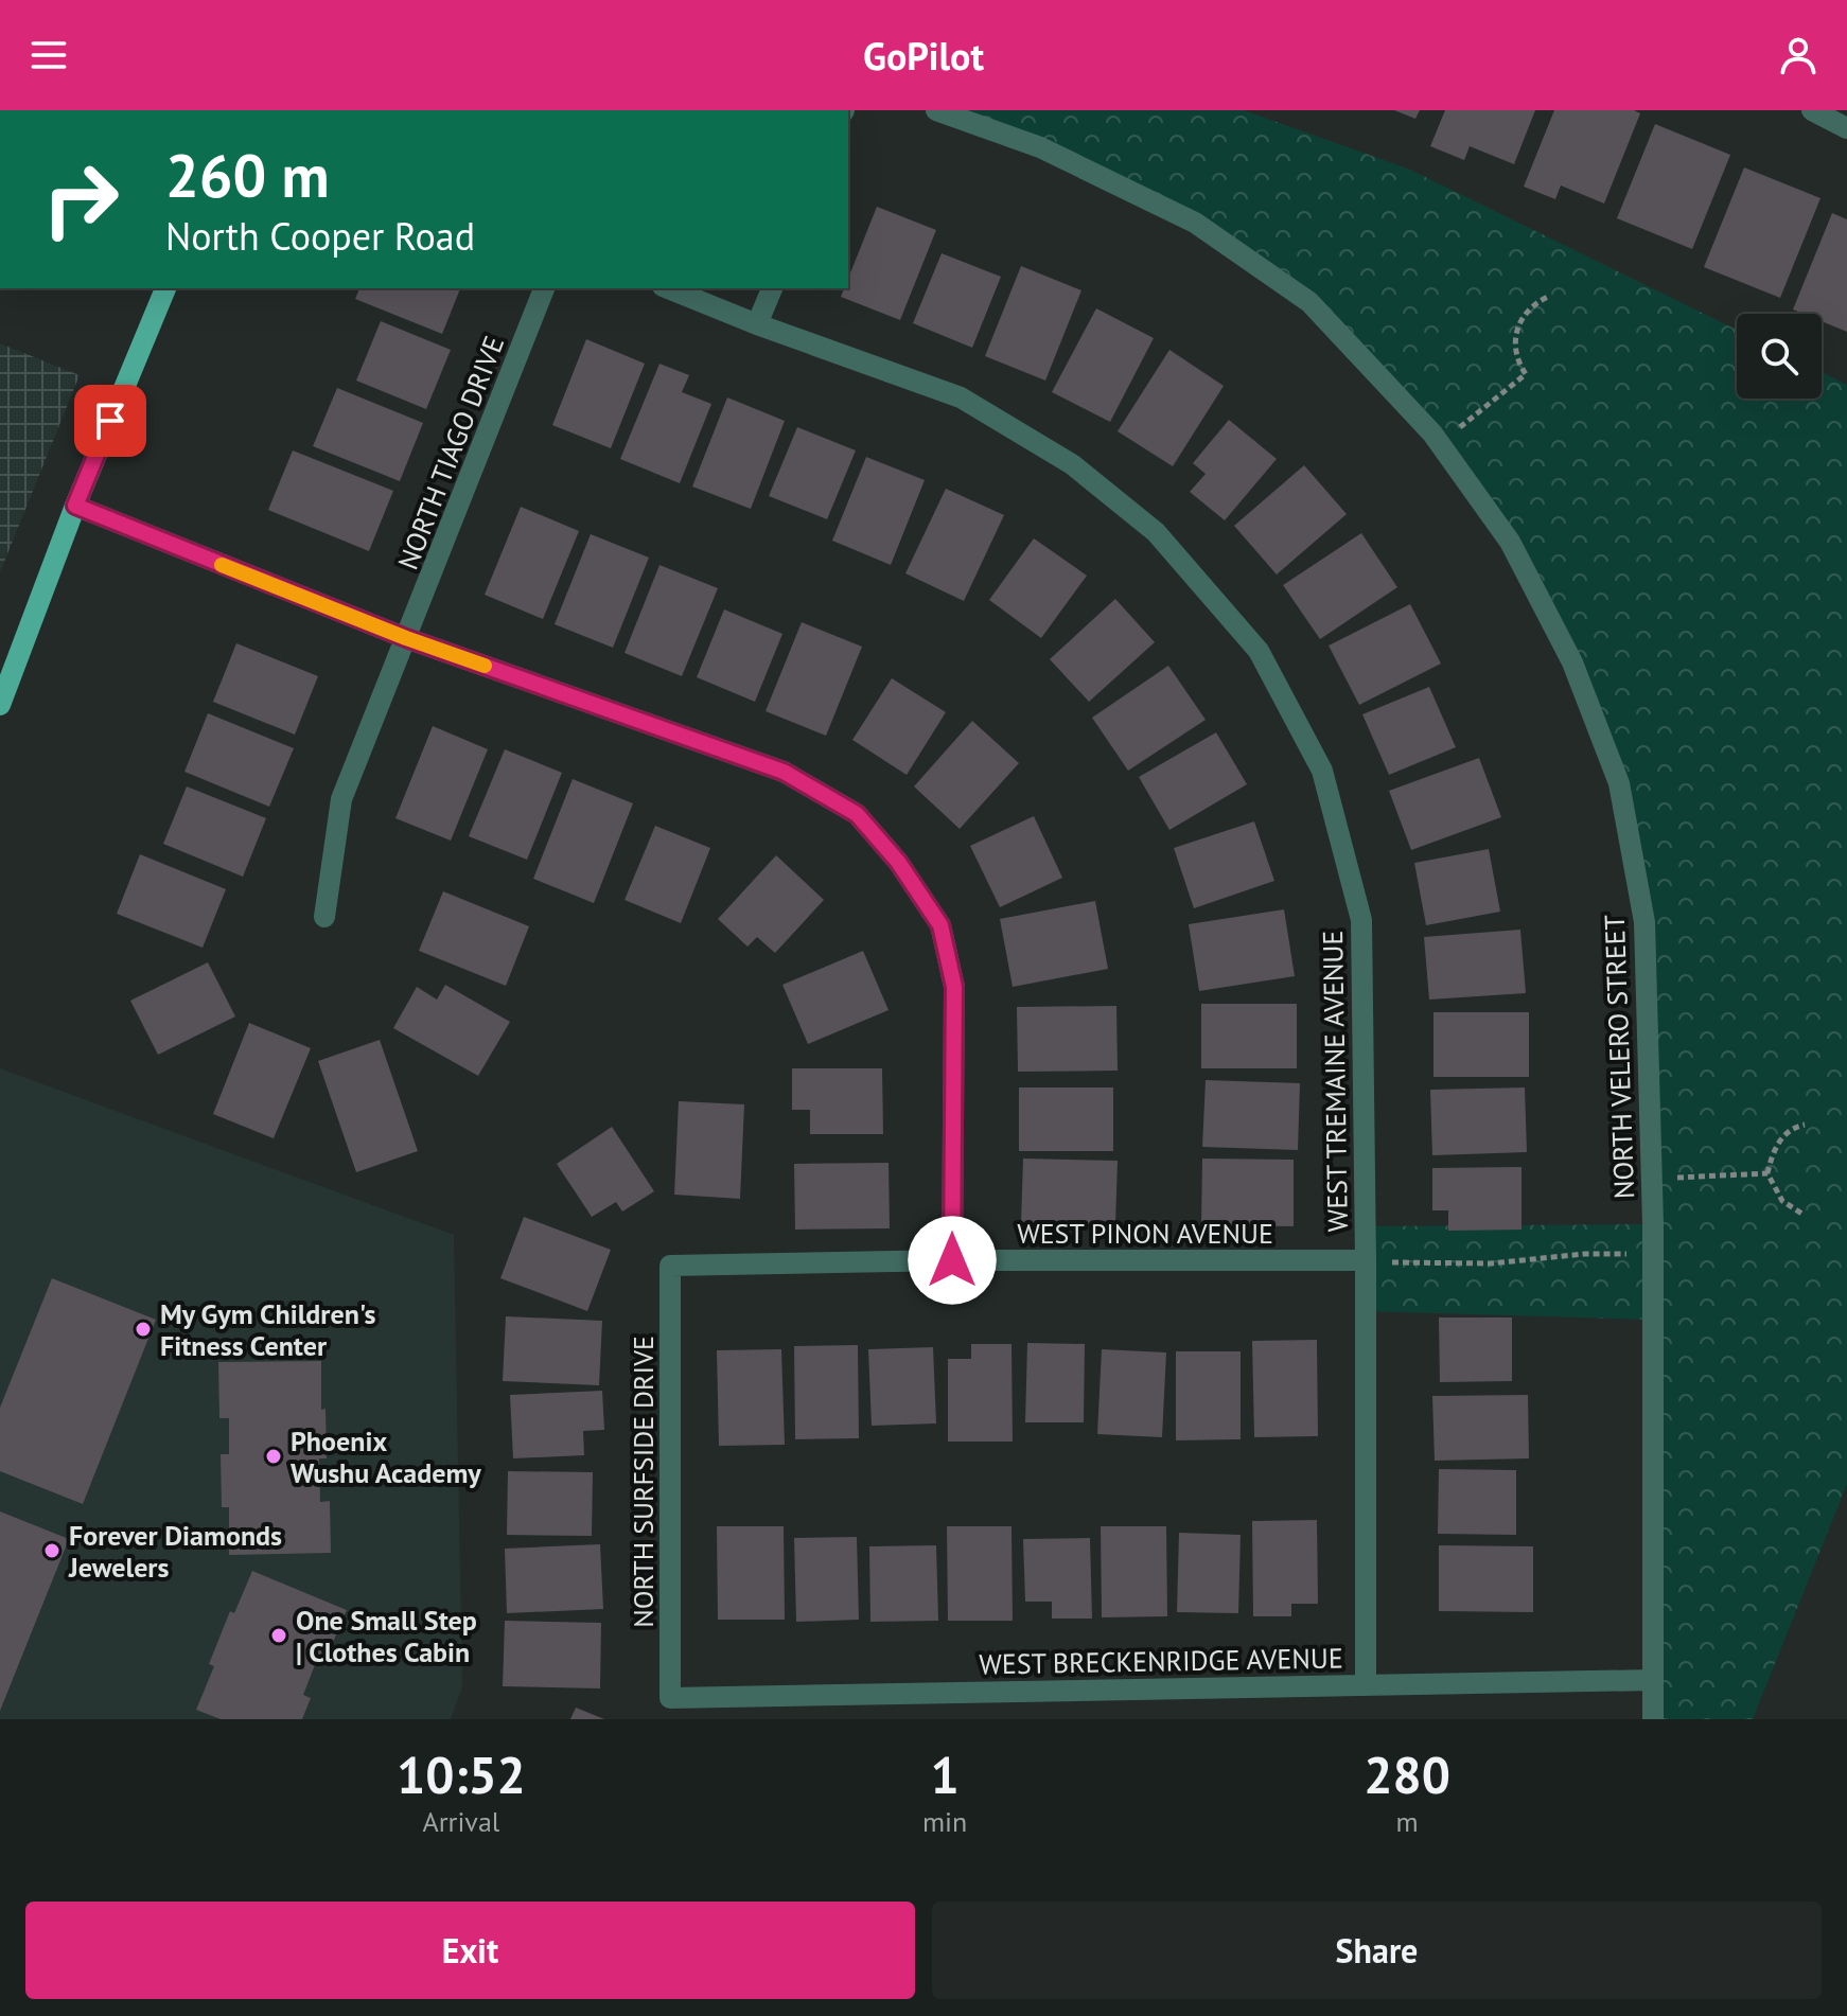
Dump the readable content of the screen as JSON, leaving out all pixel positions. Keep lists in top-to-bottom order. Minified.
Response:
{"streets":{"street":["NORTH TIAGO DRIVE","NORTH VELERO STREET","WEST TREMAINE AVENUE","WEST PINON AVENUE","NORTH SURFSIDE DRIVE","WEST BRECKENRIDGE AVENUE"]},"crossings":[["NORTH VELERO STREET","WEST BRECKENRIDGE AVENUE"],["WEST TREMAINE AVENUE","WEST PINON AVENUE"],["WEST TREMAINE AVENUE","WEST BRECKENRIDGE AVENUE"],["WEST PINON AVENUE","NORTH SURFSIDE DRIVE"],["NORTH SURFSIDE DRIVE","WEST BRECKENRIDGE AVENUE"]],"places":["My Gym Children's Fitness Center","Phoenix Wushu Academy","Forever Diamonds Jewelers","One Small Step | Clothes Cabin"],"page":{"header":"GoPilot","turn":["260 m","North Cooper Road"],"eta":["10:52","Arrival","1","min","280","m"],"buttons":["Exit","Share"]}}
